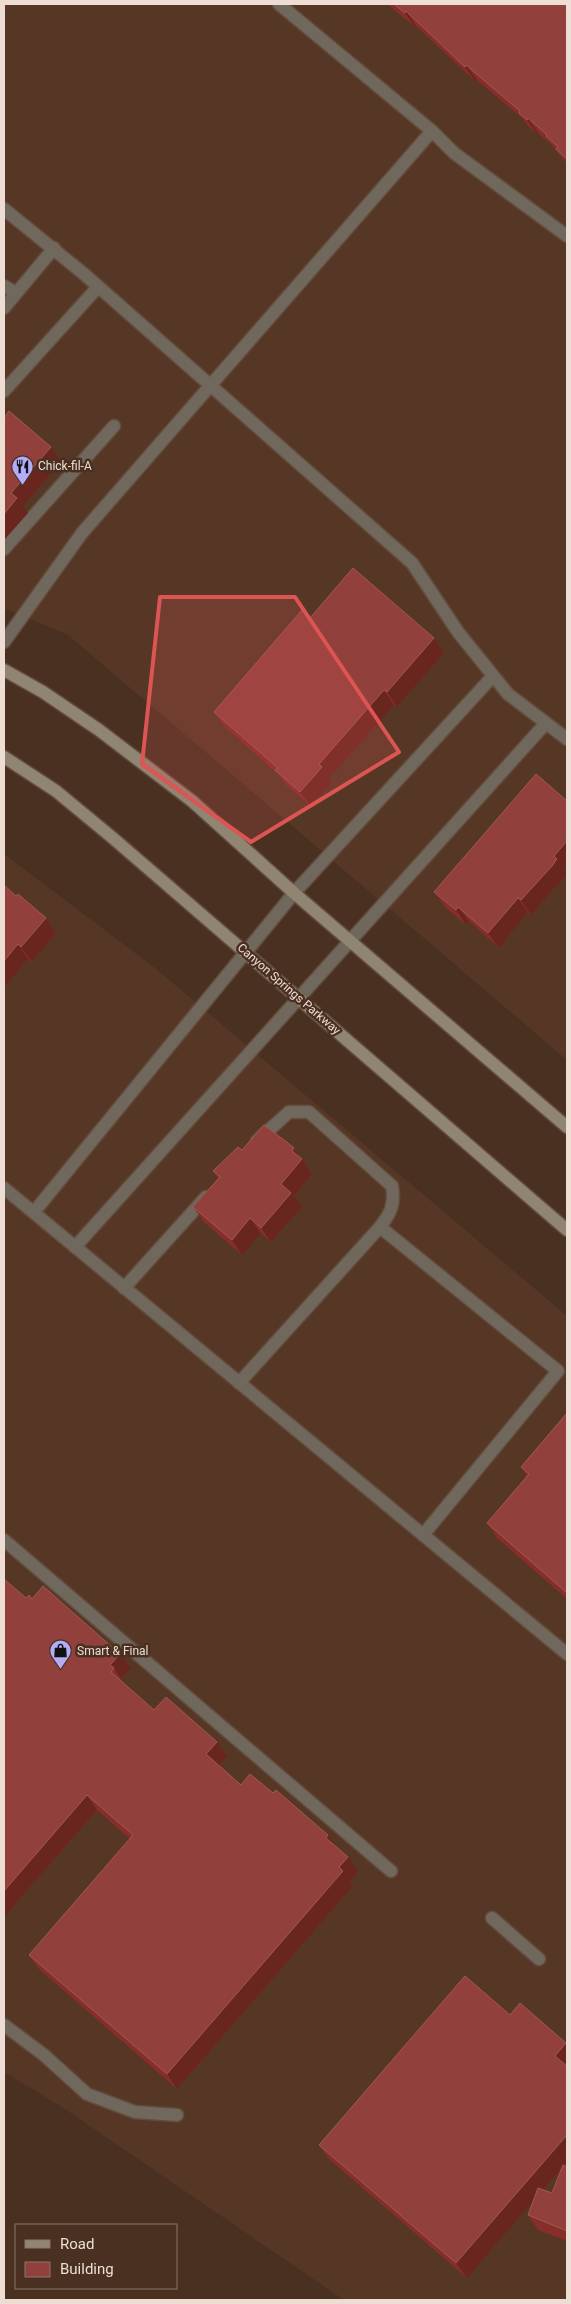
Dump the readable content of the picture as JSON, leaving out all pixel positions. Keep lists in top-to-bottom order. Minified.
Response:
{"streets":{"street":["Canyon Springs Parkway"]},"places":{"restaurant":["Chick-fil-A"],"shop":["Smart & Final"]},"legend":["Road","Building"]}
